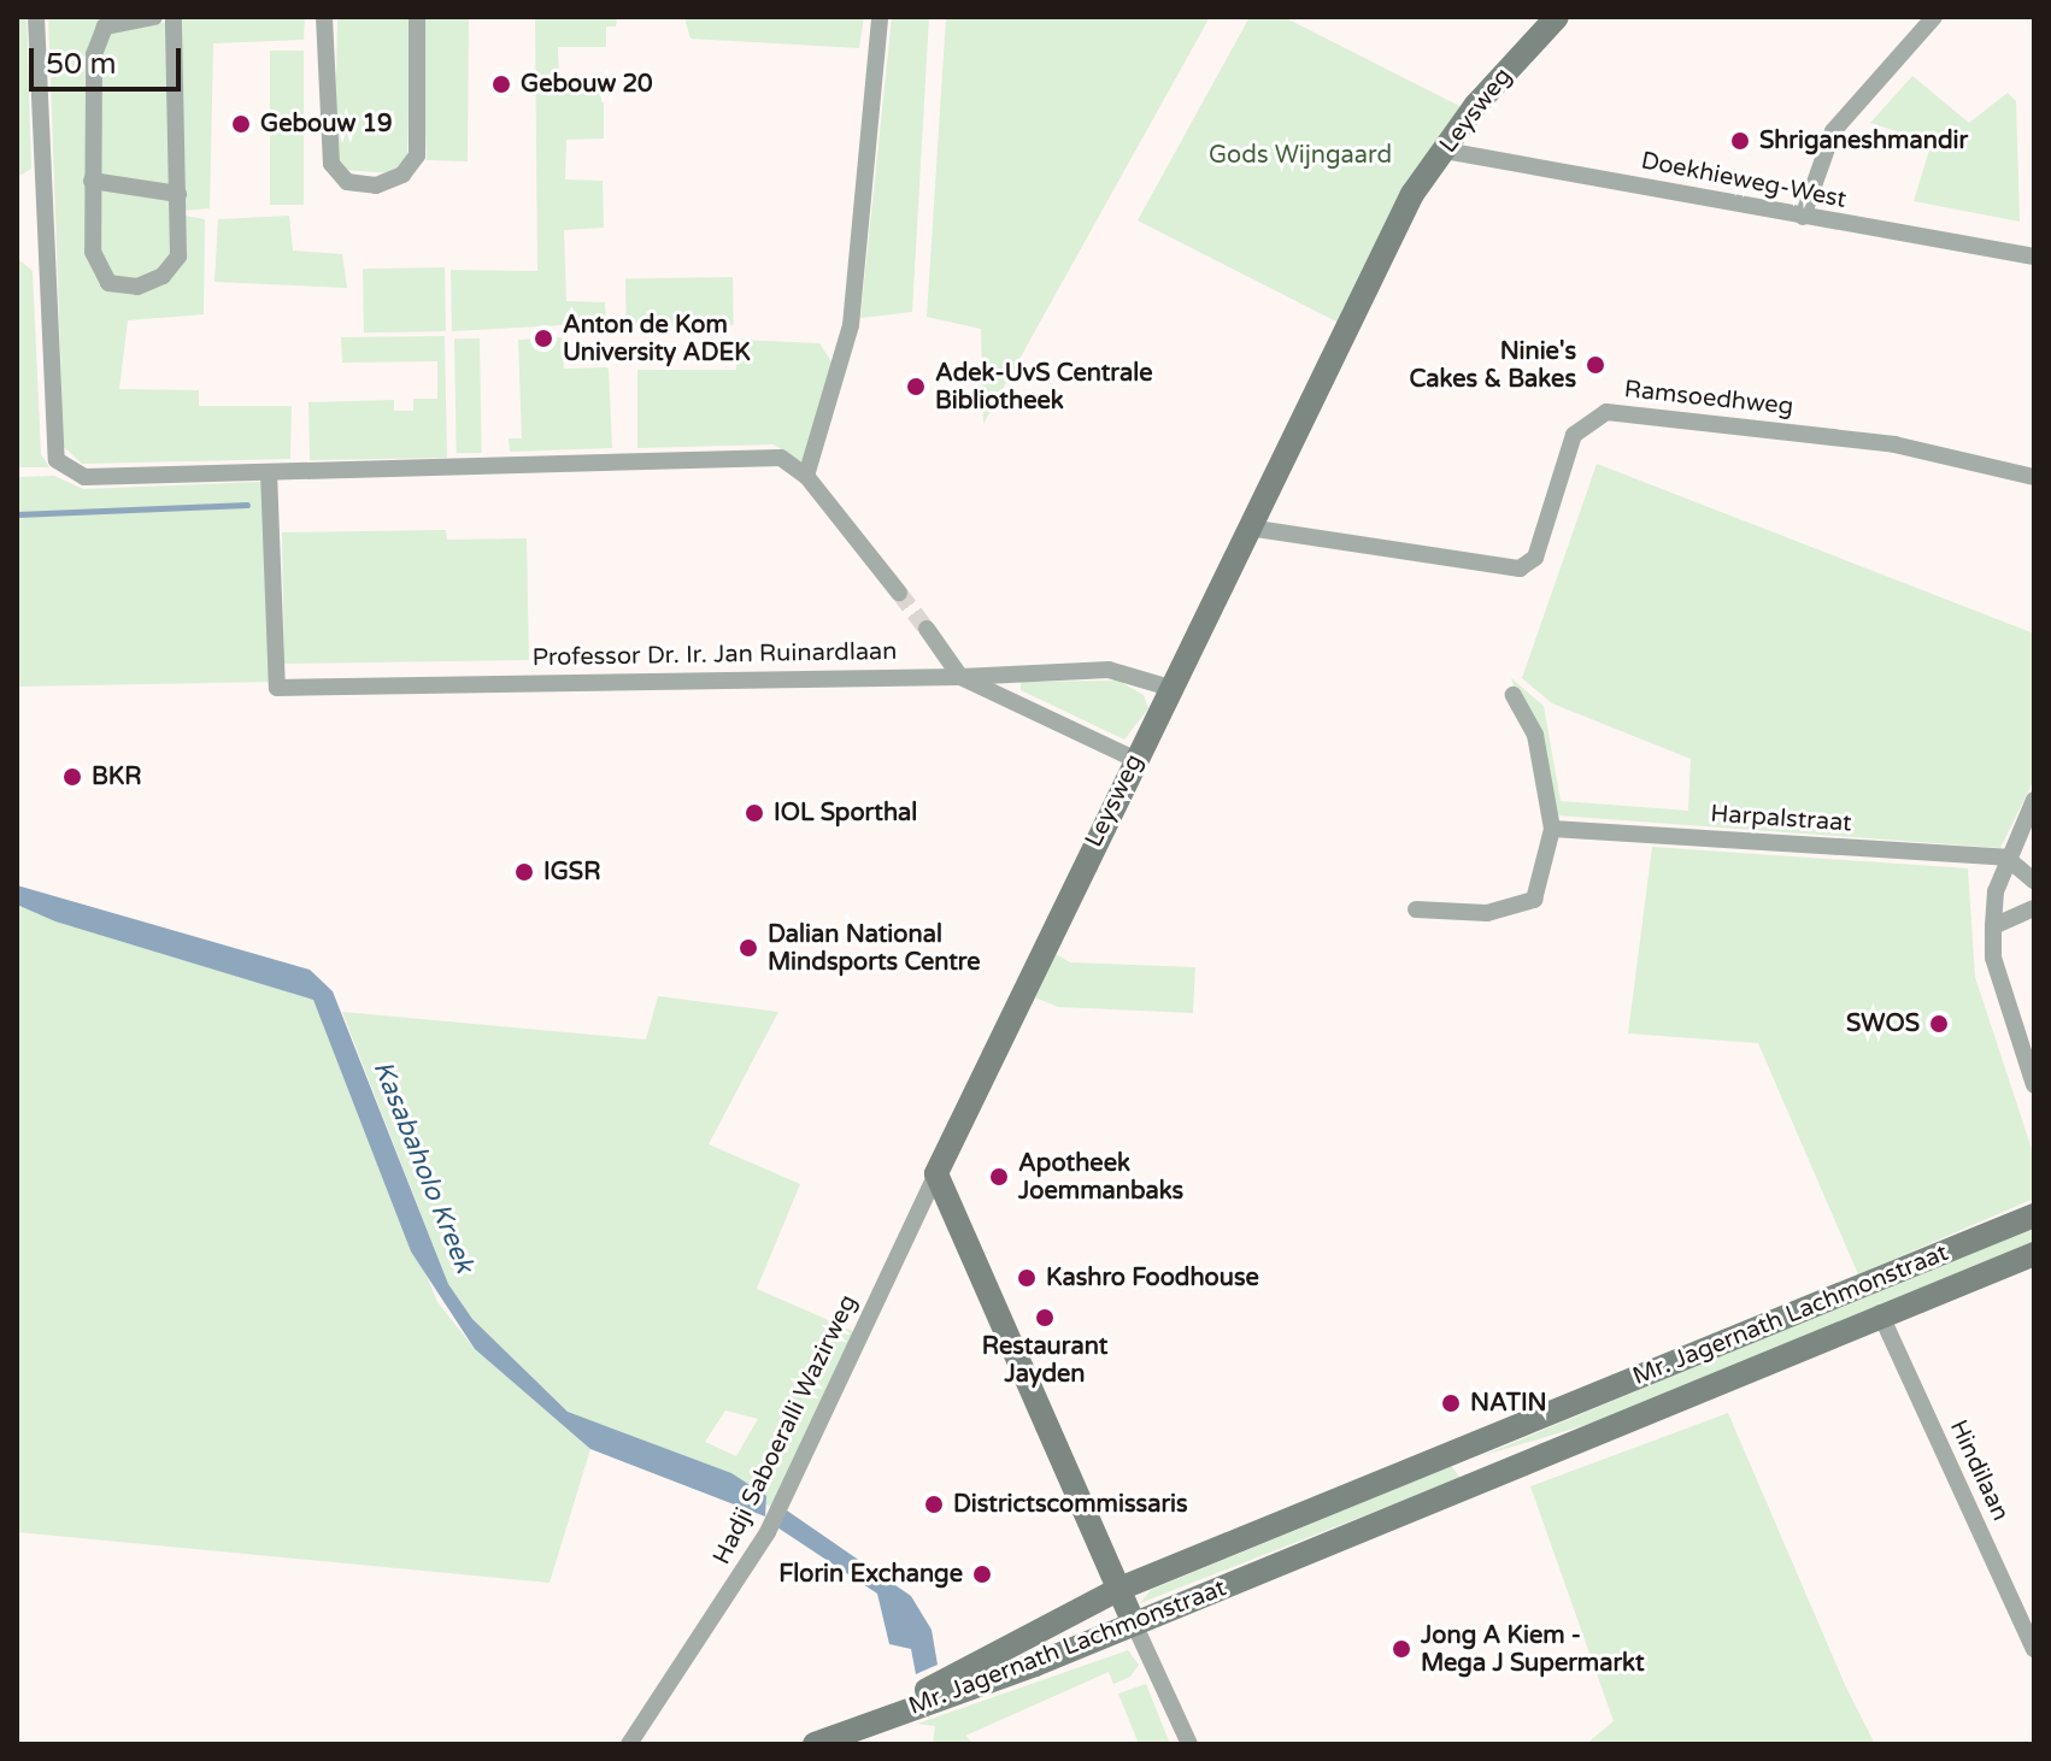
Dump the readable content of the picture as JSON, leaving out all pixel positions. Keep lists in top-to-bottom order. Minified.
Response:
{"streets":{"main road":["Leysweg","Mr. Jagernath Lachmonstraat"],"street":["Doekhieweg-West","Ramsoedhweg","Professor Dr. Ir. Jan Ruinardlaan","Harpalstraat","Hadji Saboeralli Wazirweg","Hindilaan"]},"crossings":[["Leysweg","Doekhieweg-West"],["Leysweg","Ramsoedhweg"],["Leysweg","Professor Dr. Ir. Jan Ruinardlaan"],["Leysweg","Hadji Saboeralli Wazirweg"],["Mr. Jagernath Lachmonstraat","Hindilaan"]],"water":["Kasabaholo Kreek"],"parks":["Gods Wijngaard"],"places":["Gebouw 20","Gebouw 19","Shriganeshmandir","Anton de Kom University ADEK","Ninie's Cakes & Bakes","Adek-UvS Centrale Bibliotheek","BKR","IOL Sporthal","IGSR","Dalian National Mindsports Centre","SWOS","Apotheek Joemmanbaks","Kashro Foodhouse","Restaurant Jayden","NATIN","Districtscommissaris","Florin Exchange","Jong A Kiem - Mega J Supermarkt"],"scale_bar":"50 m"}
